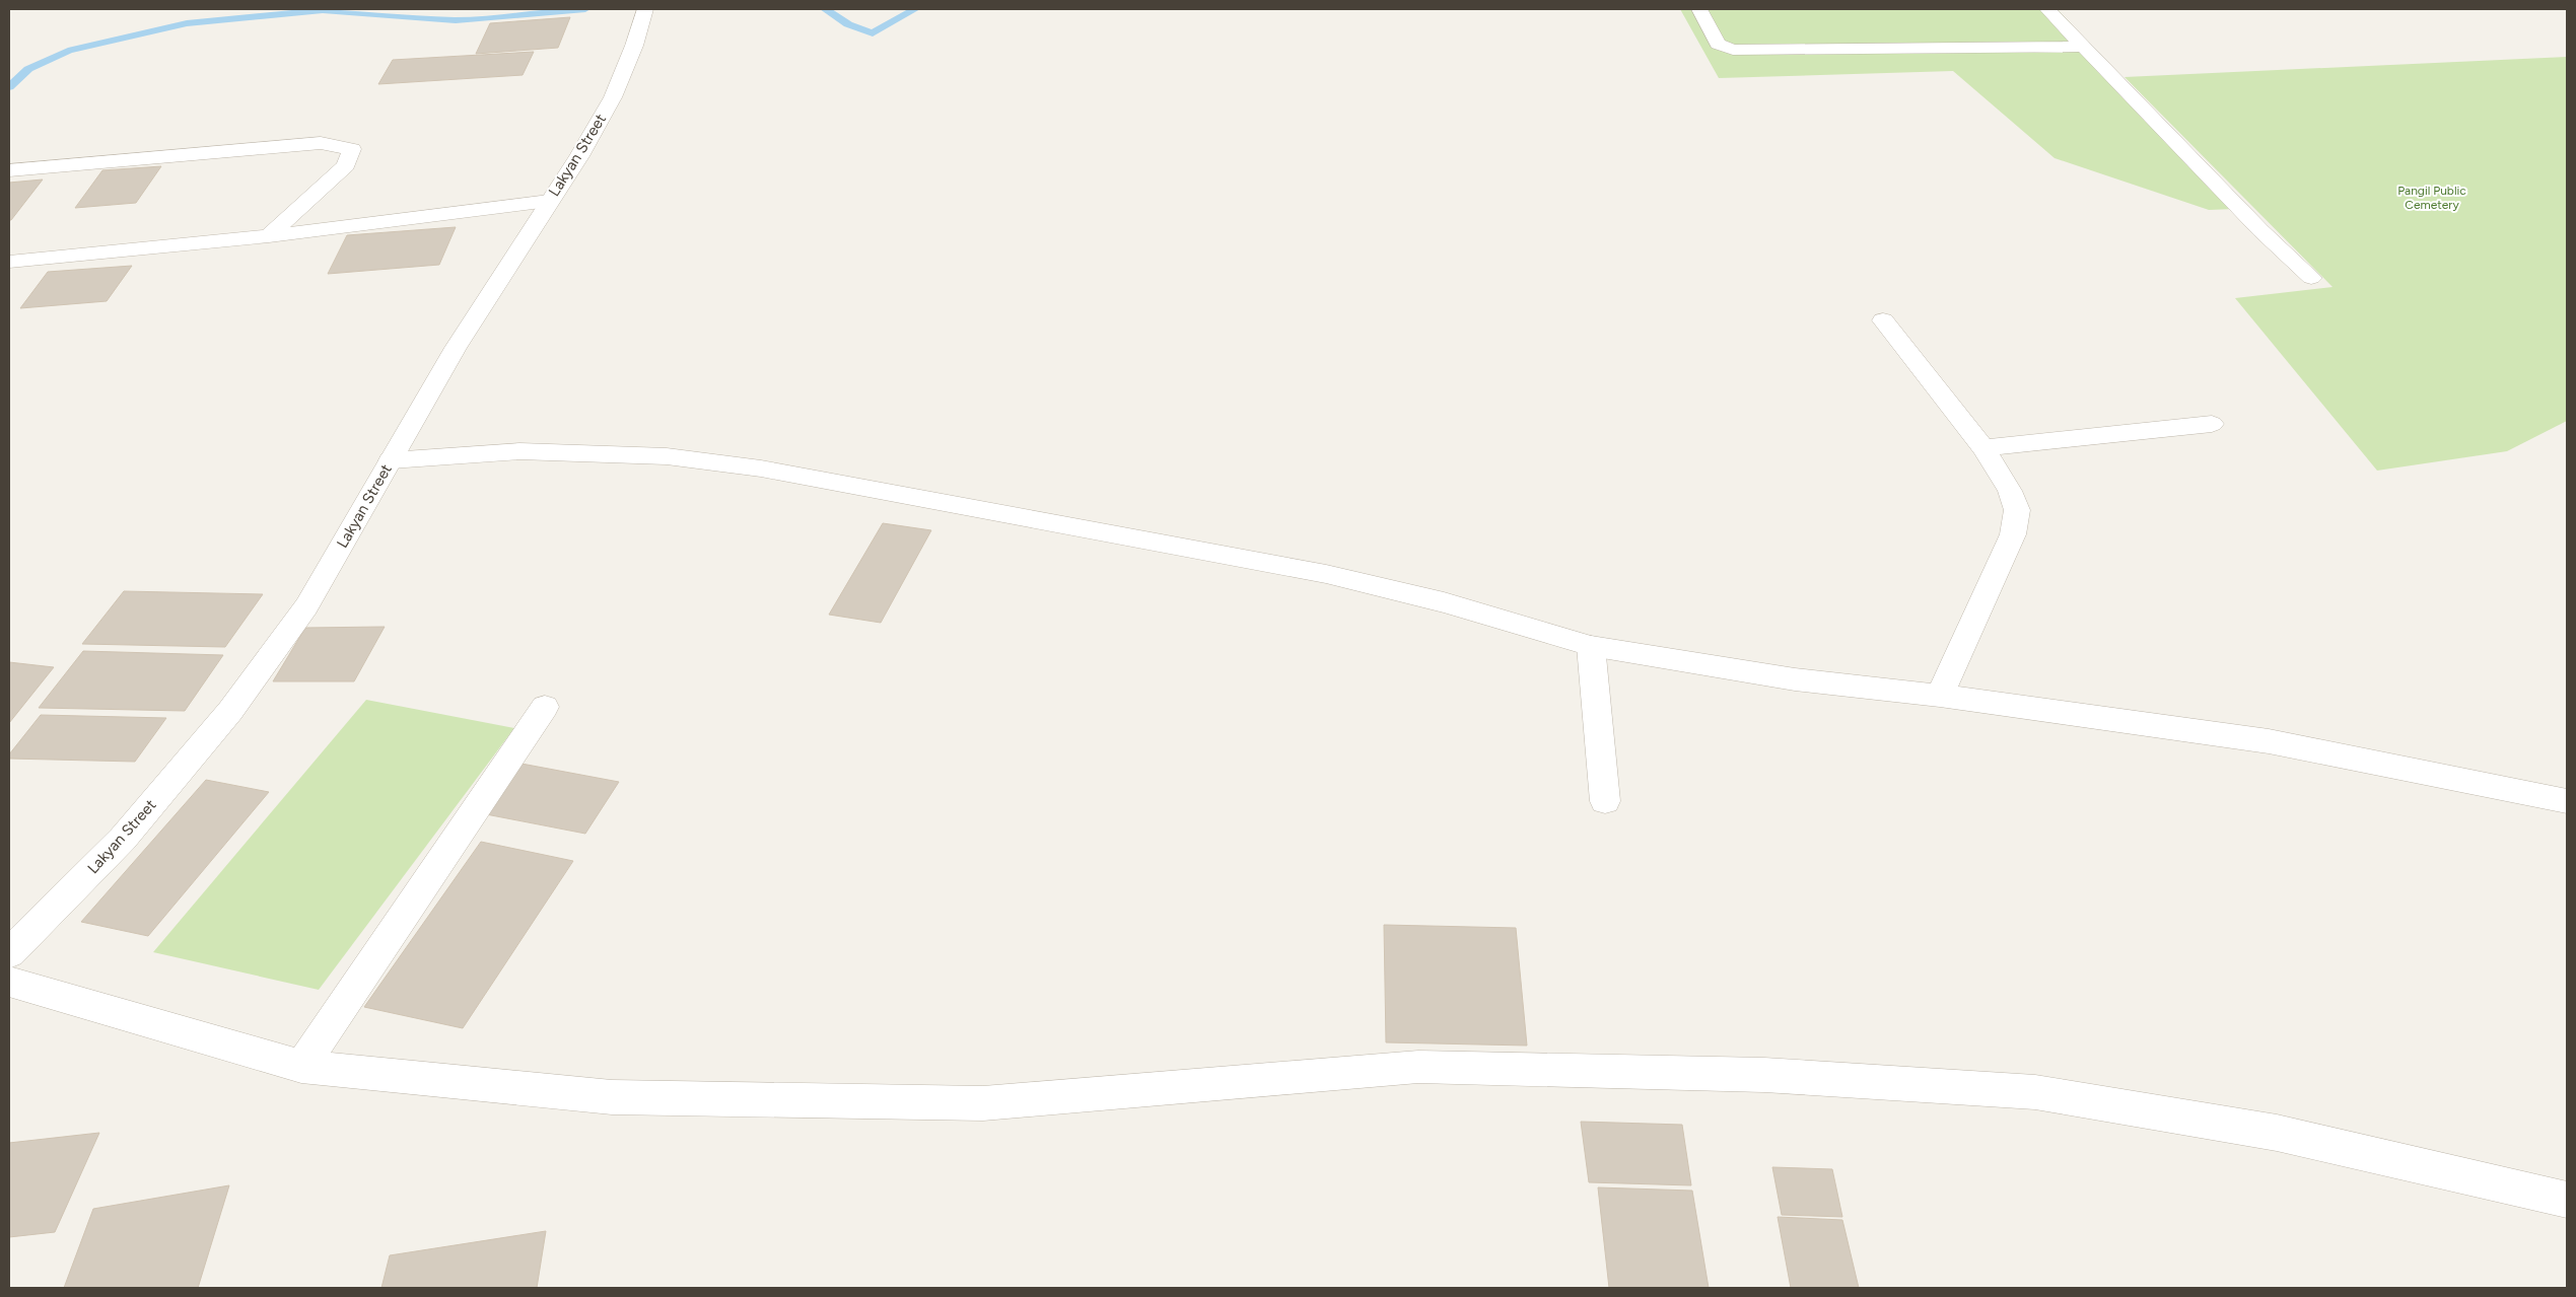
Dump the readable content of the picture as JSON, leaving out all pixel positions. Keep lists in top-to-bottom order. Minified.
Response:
{"streets":{"street":["Lakyan Street"]},"parks":["Pangil Public Cemetery"]}
